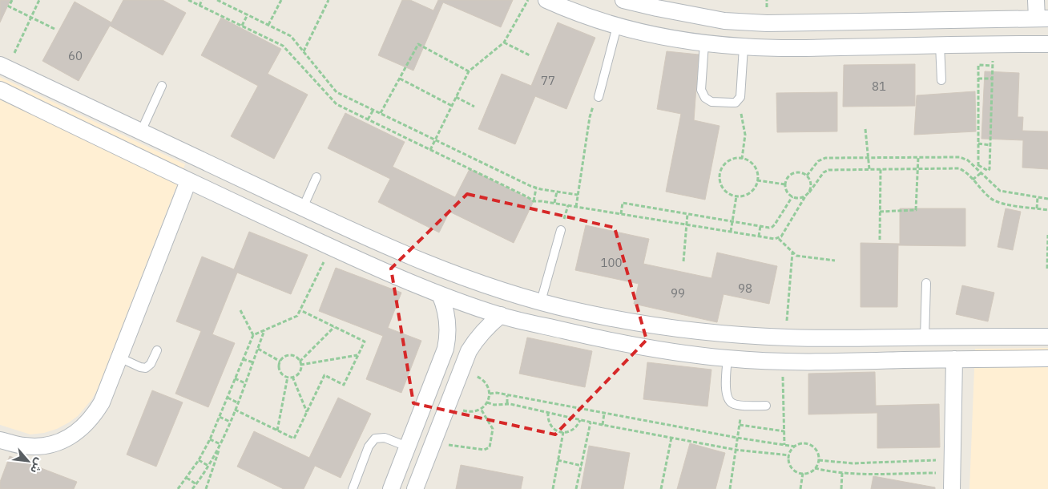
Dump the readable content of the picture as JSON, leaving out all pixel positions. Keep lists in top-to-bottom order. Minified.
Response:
{"house_numbers":["60","77","81","100","98","99"],"north":"bottom right"}
